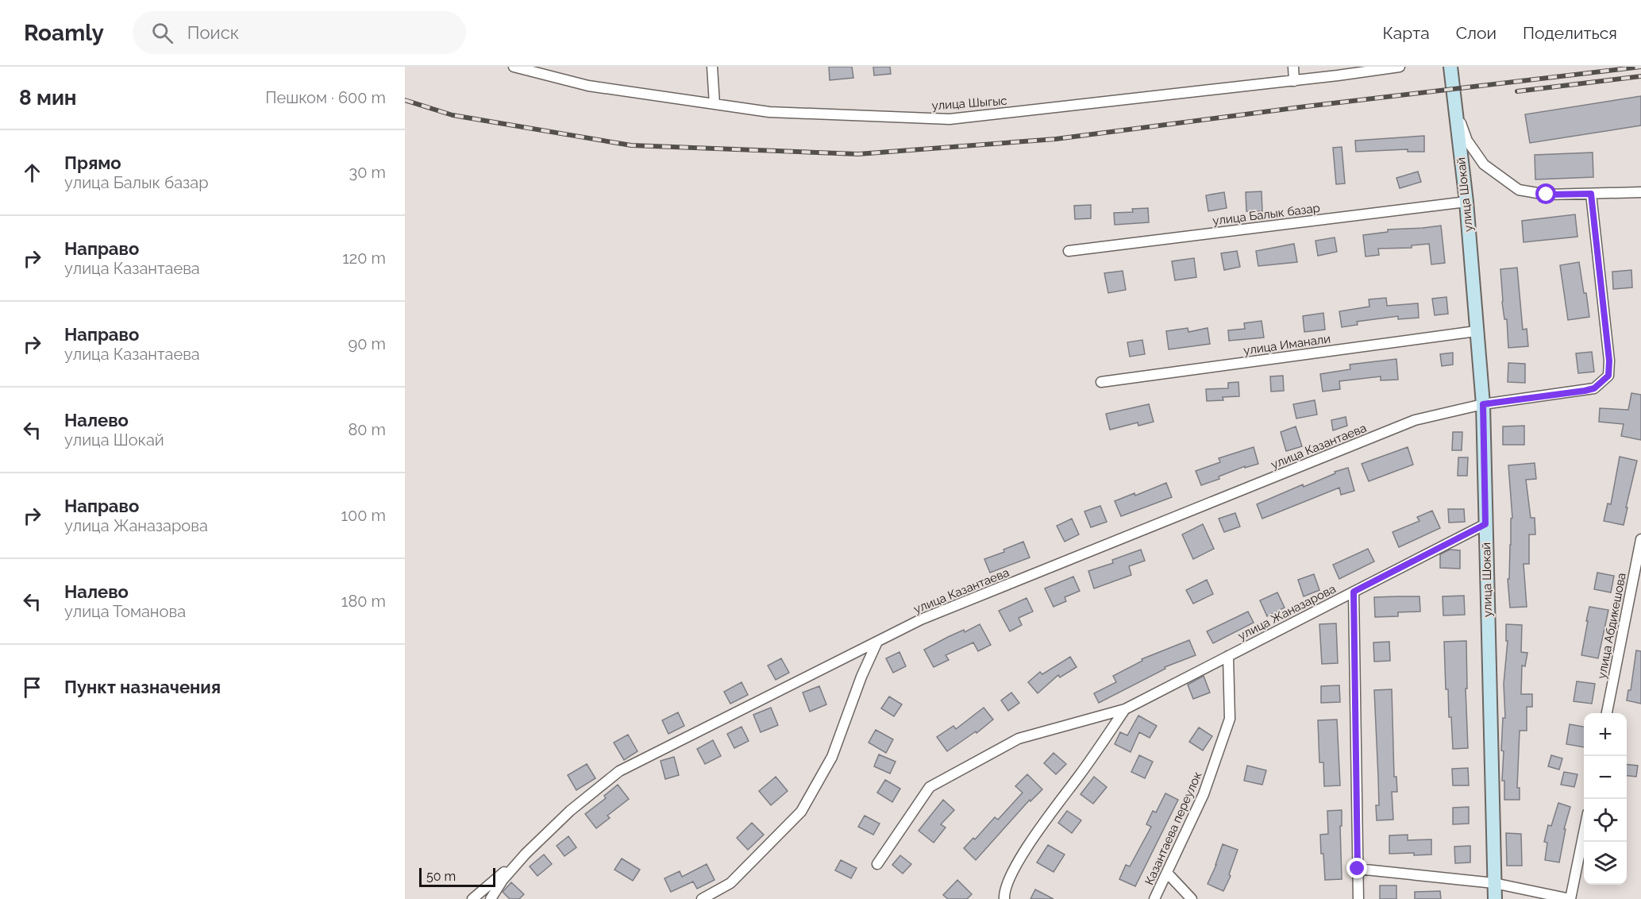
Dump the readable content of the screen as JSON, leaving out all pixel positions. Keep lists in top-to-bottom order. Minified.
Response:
{"streets":{"street":["улица Шыгыс","улица Шокай","улица Балык базар","улица Иманали","улица Казантаева","улица Жаназарова","улица Абдикешова","Казантаева переулок"]},"crossings":[["улица Шокай","улица Балык базар"],["улица Шокай","улица Иманали"],["улица Шокай","улица Казантаева"],["улица Шокай","улица Жаназарова"],["улица Жаназарова","Казантаева переулок"]],"scale_bar":"50 m","page":{"header":"Roamly","search":"Поиск","nav":["Карта","Слои","Поделиться"],"heading":["8 мин","Пешком · 600 m"],"list":[["Прямо","улица Балык базар","30 m"],["Направо","улица Казантаева","120 m"],["Направо","улица Казантаева","90 m"],["Налево","улица Шокай","80 m"],["Направо","улица Жаназарова","100 m"],["Налево","улица Томанова","180 m"],"Пункт назначения"],"map_buttons":["+","−"],"scale":"50 m"}}
